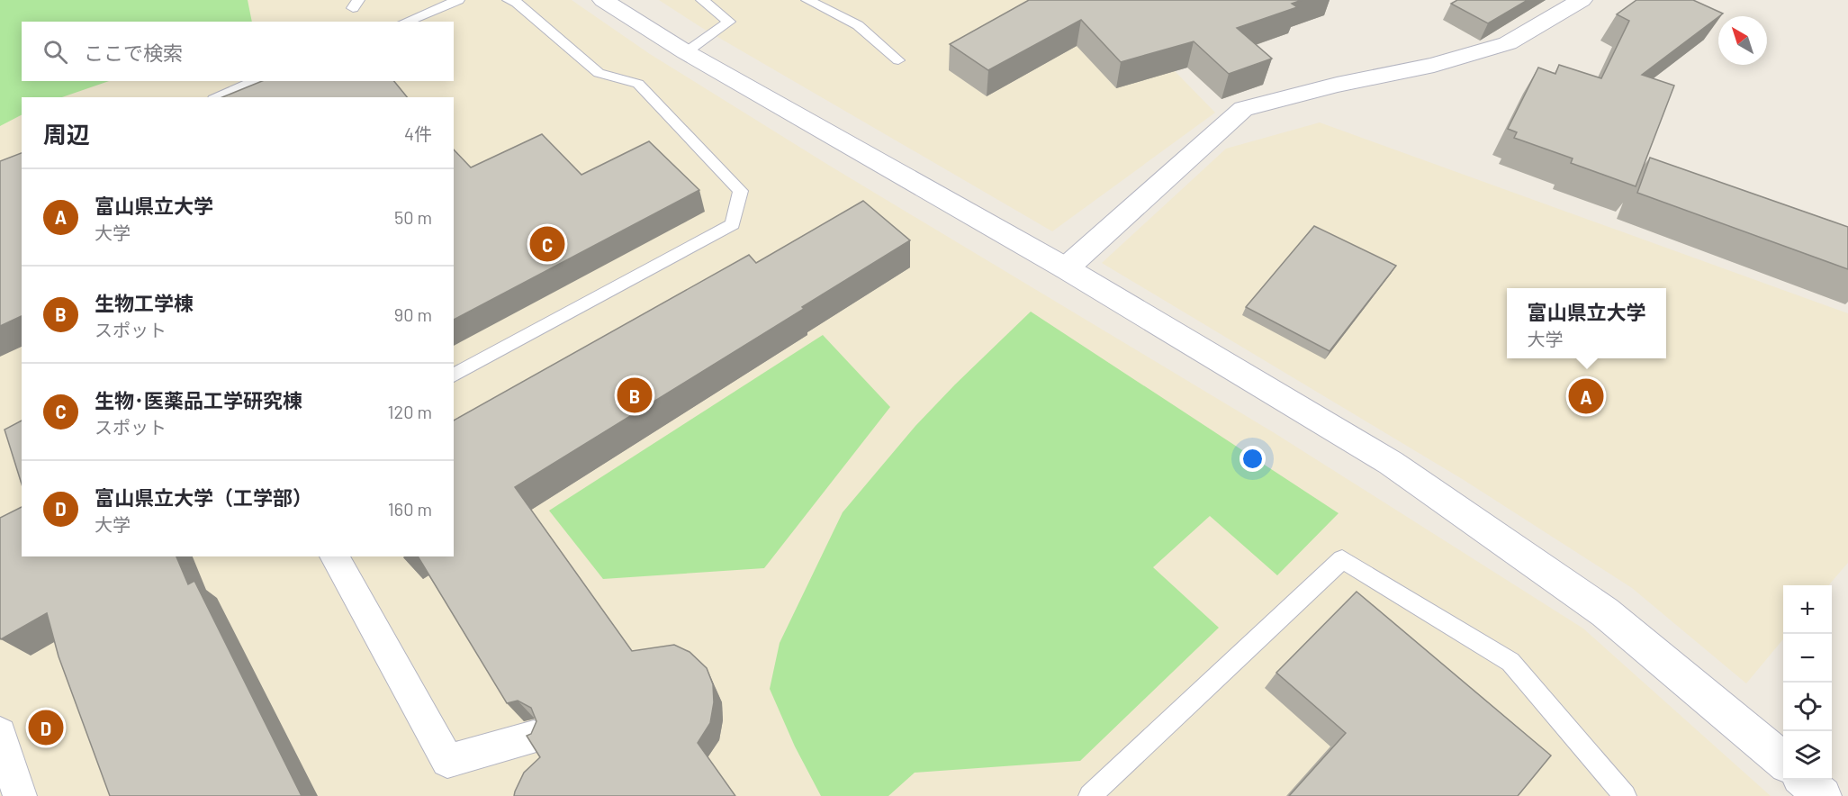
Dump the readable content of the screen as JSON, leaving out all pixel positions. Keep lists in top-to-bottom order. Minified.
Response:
{"north":"top left","page":{"search":"ここで検索","heading":["周辺","4件"],"list":[{"mark":"A","name":"富山県立大学","note":"大学","value":"50 m"},{"mark":"B","name":"生物工学棟","note":"スポット","value":"90 m"},{"mark":"C","name":"生物･医薬品工学研究棟","note":"スポット","value":"120 m"},{"mark":"D","name":"富山県立大学（工学部）","note":"大学","value":"160 m"}],"pins":["C","B","A","D"],"popup":["富山県立大学","大学"],"map_buttons":["+","−"]}}
